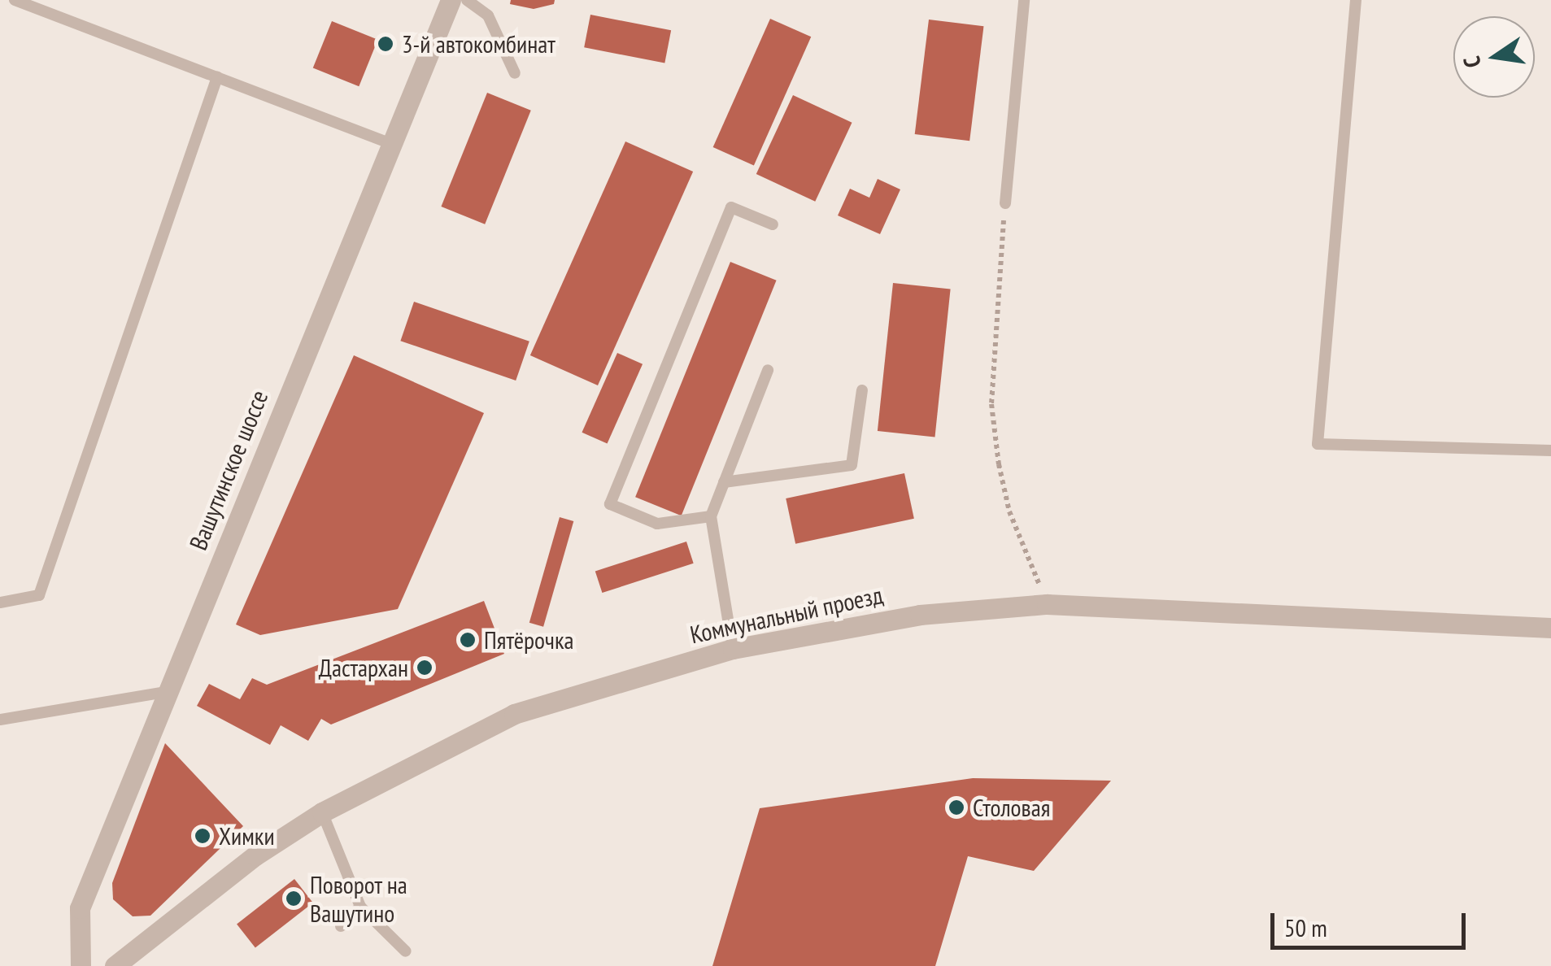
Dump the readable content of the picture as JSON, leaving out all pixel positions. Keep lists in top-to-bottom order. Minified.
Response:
{"streets":{"street":["Вашутинское шоссе","Коммунальный проезд"]},"places":["3-й автокомбинат","Пятёрочка","Дастархан","Столовая","Химки","Поворот на Вашутино"],"scale_bar":"50 m","north":"left"}
